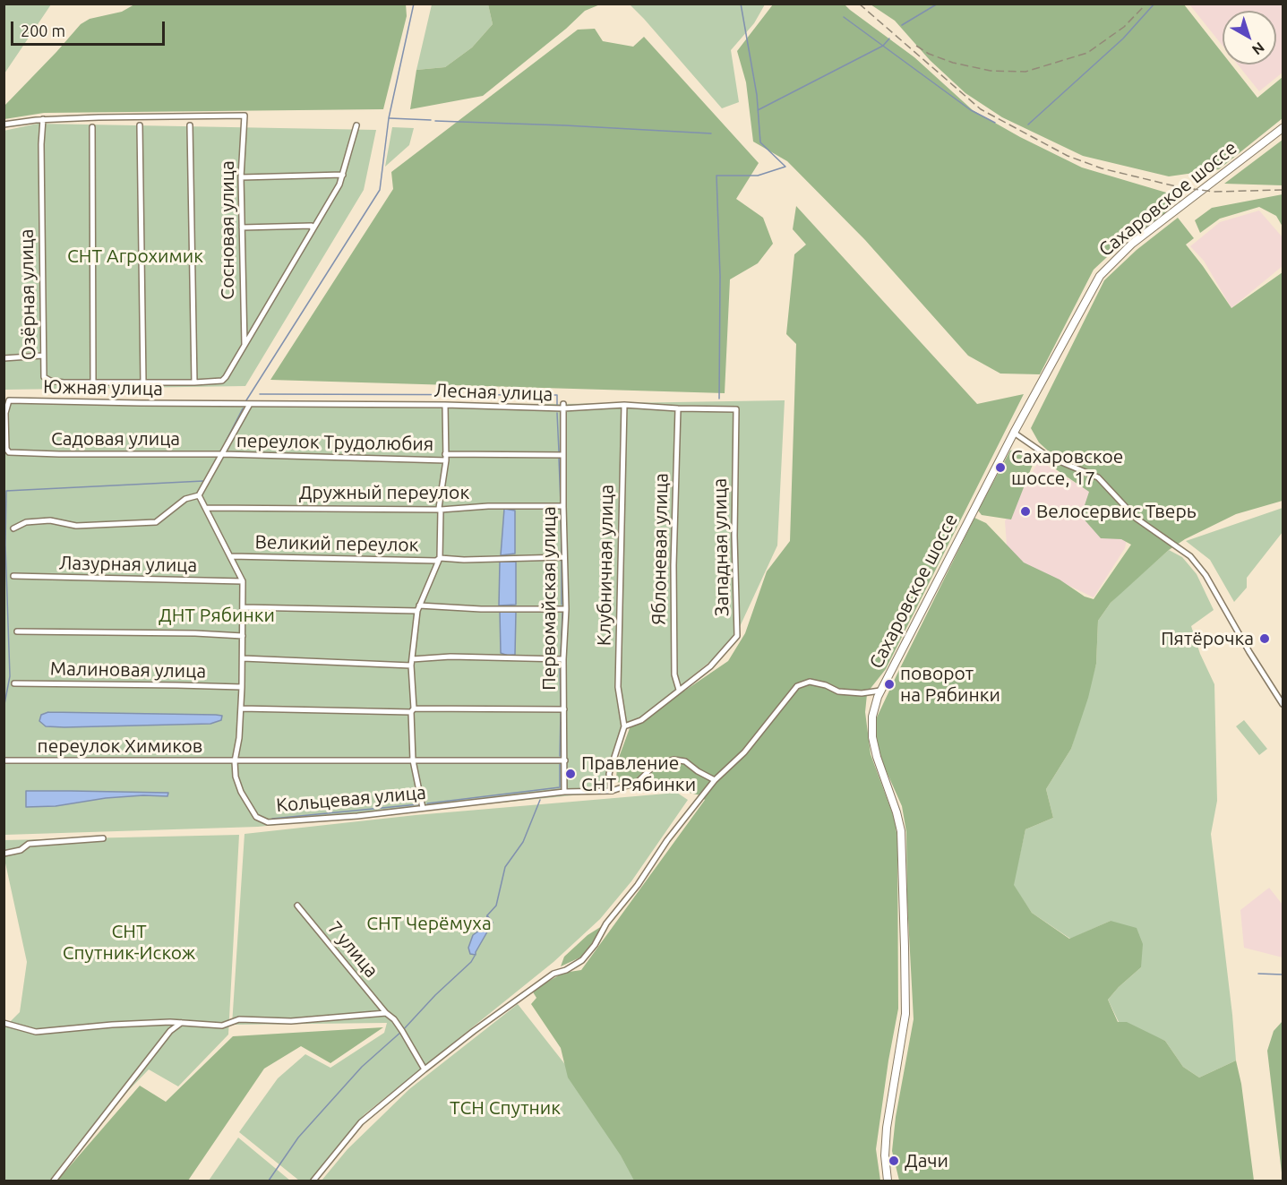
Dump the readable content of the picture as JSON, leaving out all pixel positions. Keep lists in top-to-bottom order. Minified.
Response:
{"streets":{"main road":["Сахаровское шоссе"],"street":["Сосновая улица","Озёрная улица","Южная улица","Лесная улица","Садовая улица","переулок Трудолюбия","Дружный переулок","Великий переулок","Западная улица","Яблоневая улица","Лазурная улица","Клубничная улица","Первомайская улица","Малиновая улица","переулок Химиков","Кольцевая улица","7 улица"]},"crossings":[["Сосновая улица","Озёрная улица"],["Южная улица","Лесная улица"],["Южная улица","Садовая улица"],["Лесная улица","Западная улица"],["Лесная улица","Яблоневая улица"],["Лесная улица","Клубничная улица"],["Лесная улица","Первомайская улица"],["Садовая улица","переулок Трудолюбия"],["переулок Трудолюбия","Первомайская улица"],["Дружный переулок","Первомайская улица"],["Дружный переулок","Кольцевая улица"],["Великий переулок","Первомайская улица"],["Великий переулок","Кольцевая улица"],["Западная улица","Яблоневая улица"],["Западная улица","Клубничная улица"],["Лазурная улица","Кольцевая улица"],["Первомайская улица","переулок Химиков"],["Первомайская улица","Кольцевая улица"],["Малиновая улица","Кольцевая улица"],["переулок Химиков","Кольцевая улица"]],"parks":["СНТ Агрохимик","ДНТ Рябинки","СНТ Черёмуха","СНТ Спутник-Искож","ТСН Спутник"],"places":["Сахаровское шоссе, 17","Велосервис Тверь","Пятёрочка","поворот на Рябинки","Правление СНТ Рябинки","Дачи"],"scale_bar":"200 m","north":"bottom right"}
